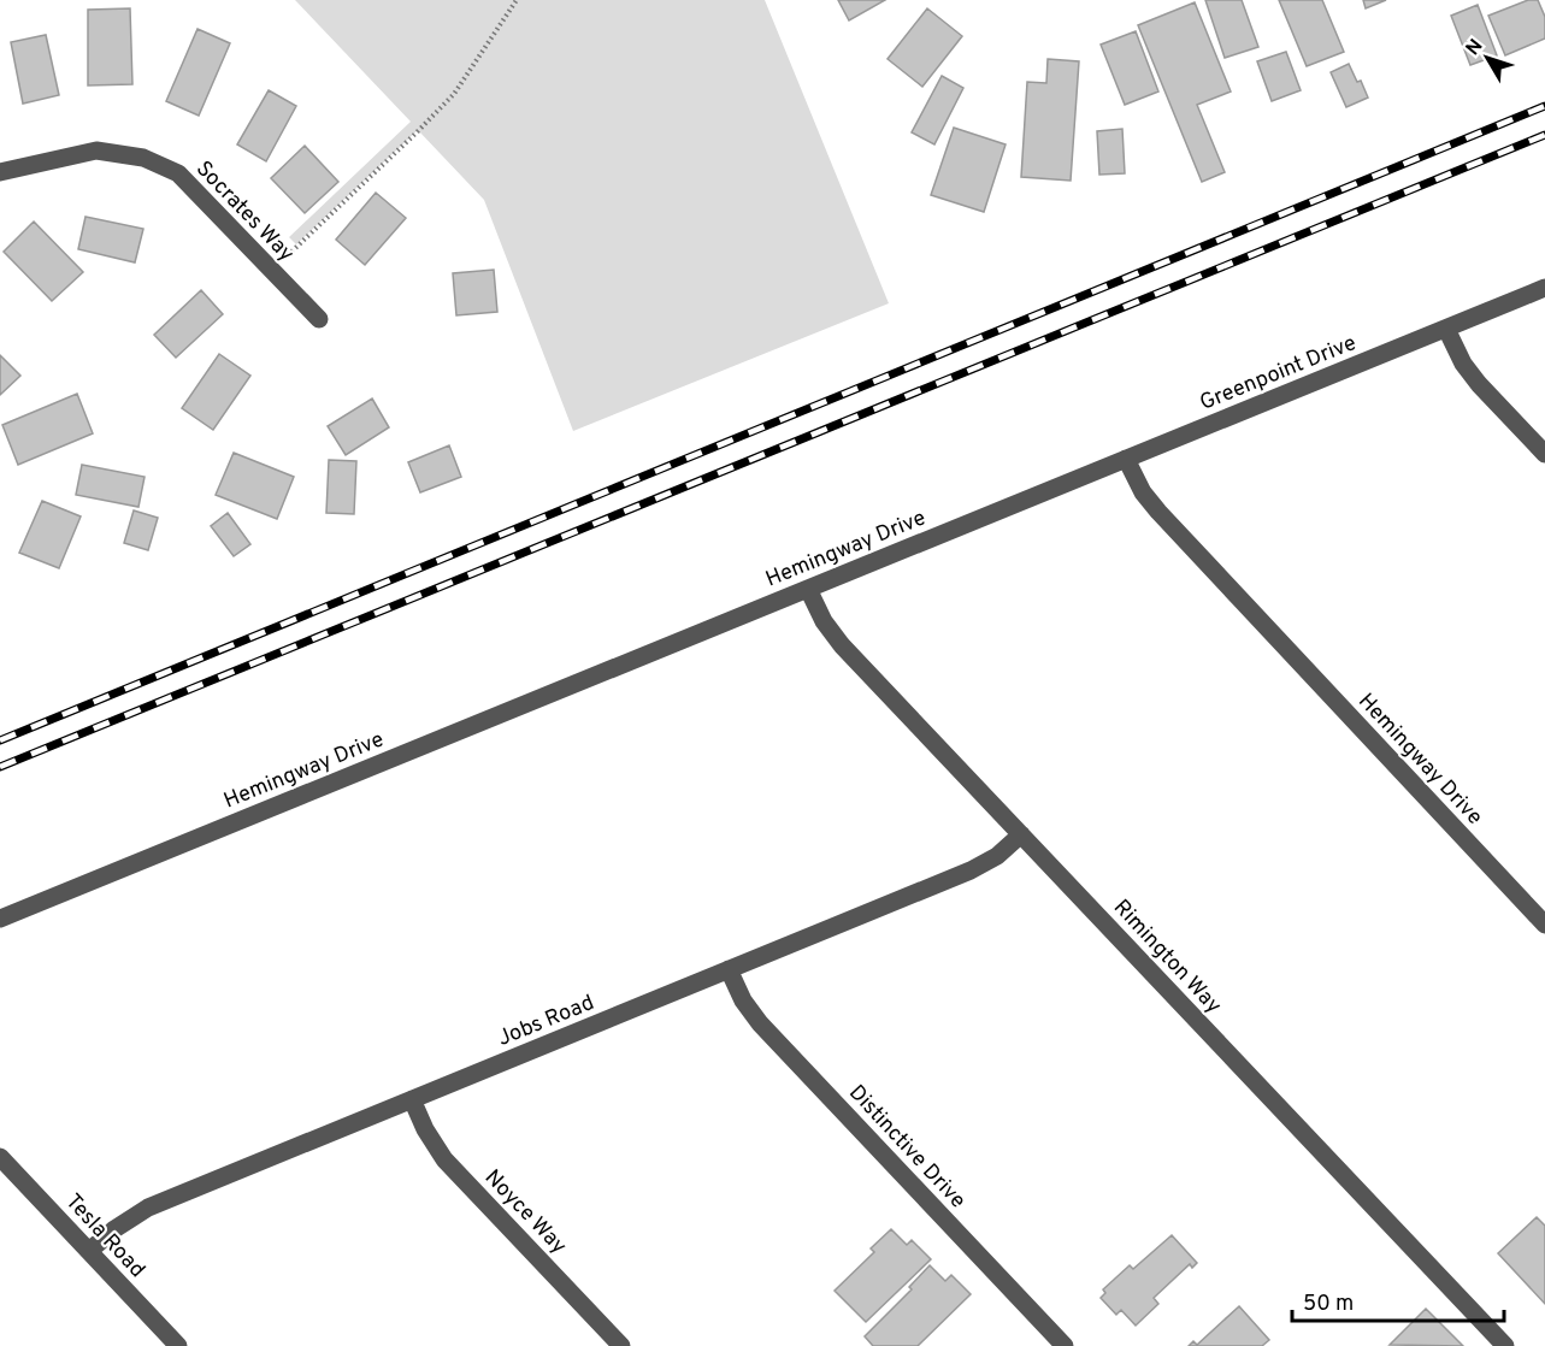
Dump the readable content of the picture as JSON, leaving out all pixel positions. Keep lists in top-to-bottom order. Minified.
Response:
{"streets":{"street":["Socrates Way","Greenpoint Drive","Hemingway Drive","Rimington Way","Jobs Road","Distinctive Drive","Noyce Way","Tesla Road"]},"crossings":[["Greenpoint Drive","Hemingway Drive"],["Hemingway Drive","Rimington Way"],["Rimington Way","Jobs Road"],["Jobs Road","Distinctive Drive"],["Jobs Road","Noyce Way"],["Jobs Road","Tesla Road"]],"scale_bar":"50 m","north":"top left"}
